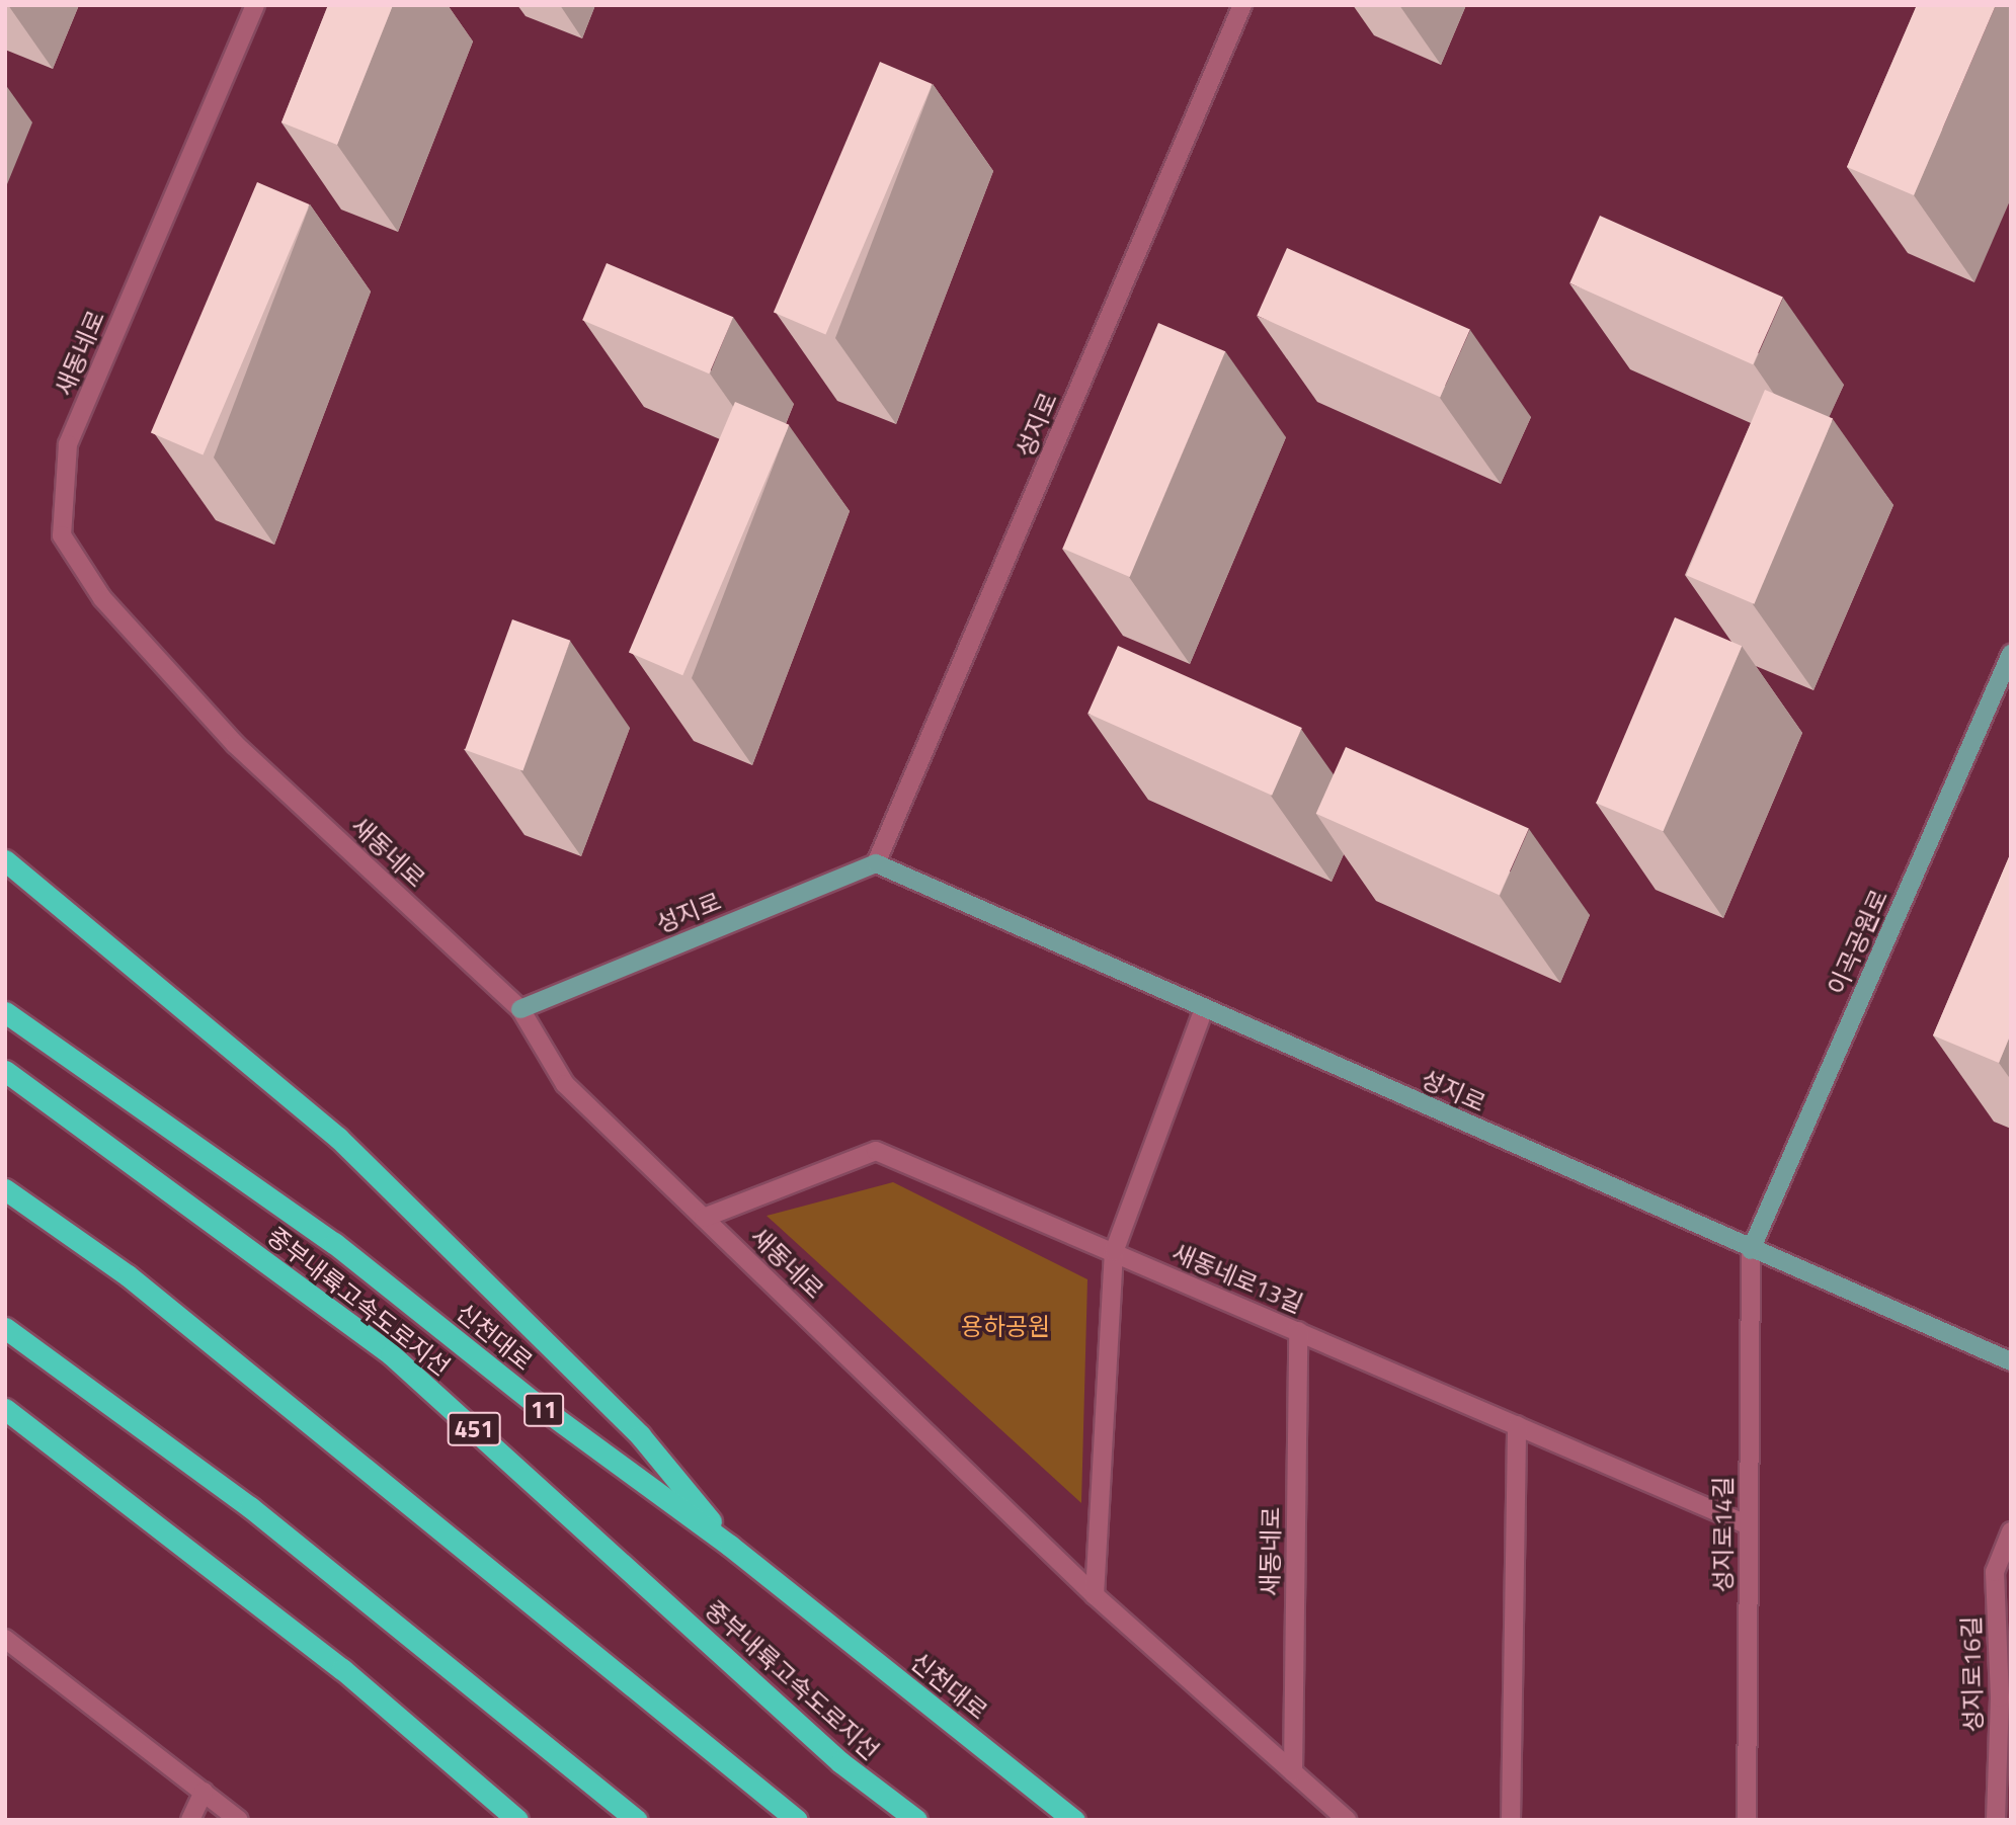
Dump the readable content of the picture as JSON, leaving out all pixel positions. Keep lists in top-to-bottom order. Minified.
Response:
{"streets":{"highway":["중부내륙고속도로지선","신천대로","11","451"],"main road":["성지로","이곡공원로"],"street":["새동네로","새동네로13길","성지로14길","성지로16길"]},"crossings":[["새동네로","성지로"],["새동네로","새동네로13길"],["성지로","이곡공원로"],["성지로","성지로14길"],["이곡공원로","성지로14길"],["새동네로13길","성지로14길"]],"parks":["용하공원"]}
